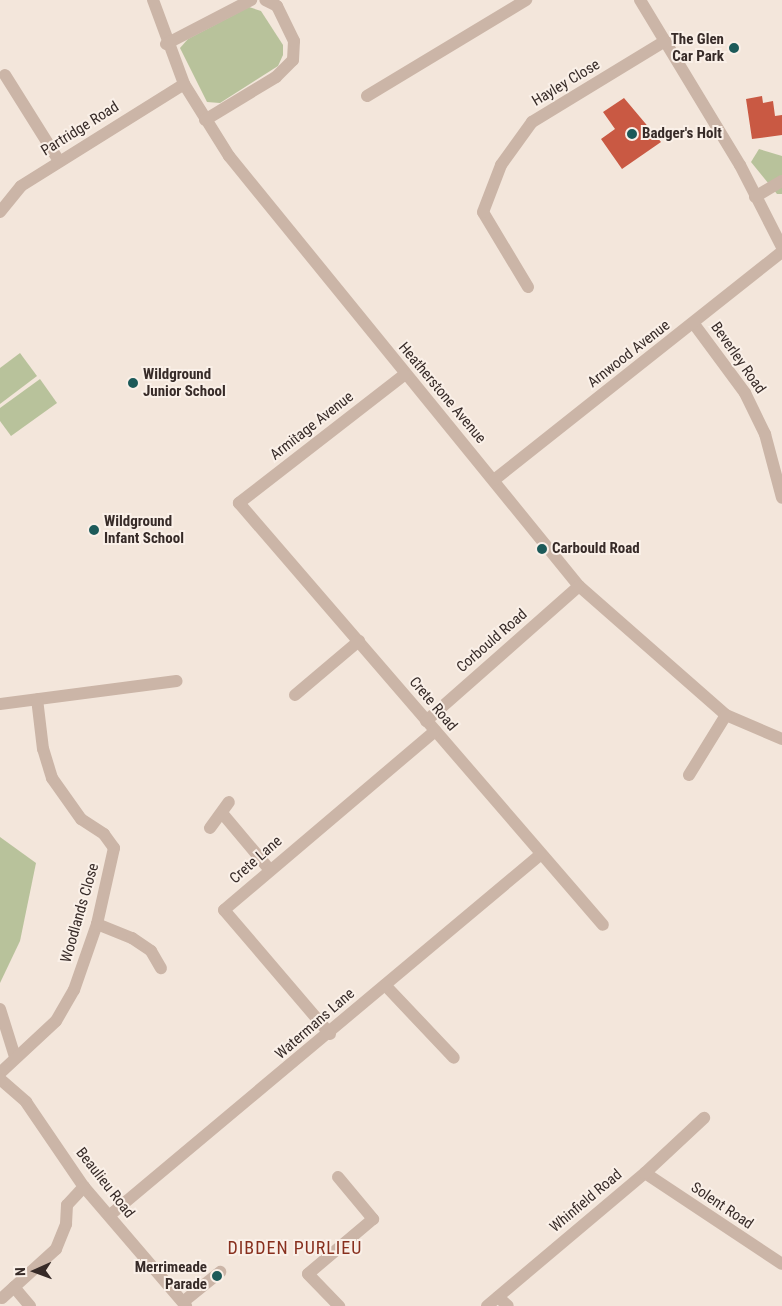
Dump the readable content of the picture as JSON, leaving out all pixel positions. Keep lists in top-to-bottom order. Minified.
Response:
{"streets":{"street":["Hayley Close","Partridge Road","Arnwood Avenue","Beverley Road","Heatherstone Avenue","Armitage Avenue","Corbould Road","Crete Road","Crete Lane","Woodlands Close","Watermans Lane","Beaulieu Road","Whinfield Road","Solent Road"]},"crossings":[["Partridge Road","Heatherstone Avenue"],["Arnwood Avenue","Beverley Road"],["Arnwood Avenue","Heatherstone Avenue"],["Heatherstone Avenue","Armitage Avenue"],["Heatherstone Avenue","Corbould Road"],["Armitage Avenue","Crete Road"],["Corbould Road","Crete Road"],["Crete Road","Crete Lane"],["Crete Road","Watermans Lane"],["Crete Lane","Watermans Lane"],["Watermans Lane","Beaulieu Road"],["Whinfield Road","Solent Road"]],"districts":["DIBDEN PURLIEU"],"places":["The Glen Car Park","Badger's Holt","Wildground Junior School","Wildground Infant School","Carbould Road","Merrimeade Parade"],"north":"left"}
